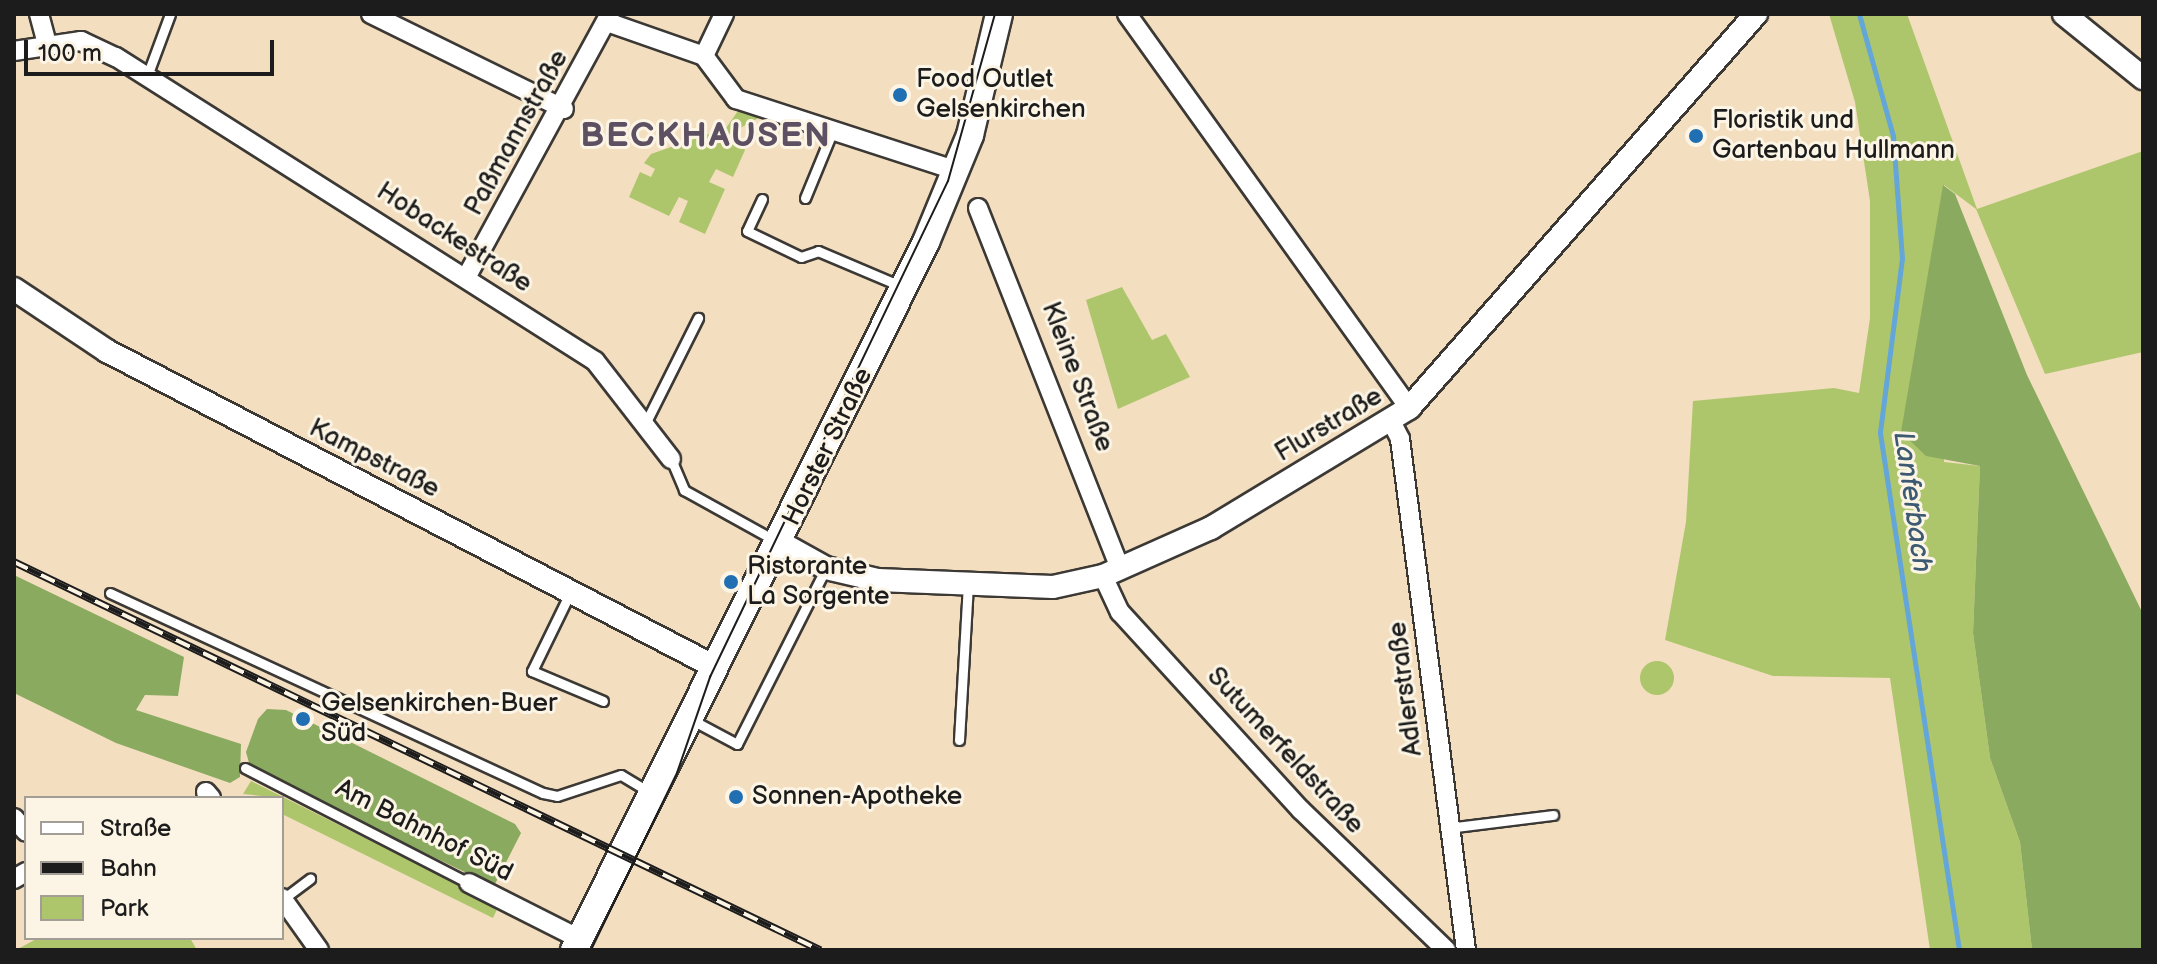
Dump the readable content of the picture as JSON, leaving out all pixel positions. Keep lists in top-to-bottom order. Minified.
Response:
{"streets":{"main road":["Horster Straße"],"street":["Paßmannstraße","Hobackestraße","Kleine Straße","Flurstraße","Kampstraße","Adlerstraße","Sutumerfeldstraße","Am Bahnhof Süd"]},"crossings":[["Paßmannstraße","Hobackestraße"],["Hobackestraße","Flurstraße"],["Hobackestraße","Horster Straße"],["Kleine Straße","Flurstraße"],["Kleine Straße","Sutumerfeldstraße"],["Flurstraße","Horster Straße"],["Flurstraße","Adlerstraße"],["Flurstraße","Sutumerfeldstraße"],["Horster Straße","Kampstraße"],["Horster Straße","Am Bahnhof Süd"]],"districts":["BECKHAUSEN"],"water":["Lanferbach"],"places":["Food Outlet Gelsenkirchen","Floristik und Gartenbau Hullmann","Ristorante La Sorgente","Gelsenkirchen-Buer Süd","Sonnen-Apotheke"],"legend":["Straße","Bahn","Park"],"scale_bar":"100 m"}
